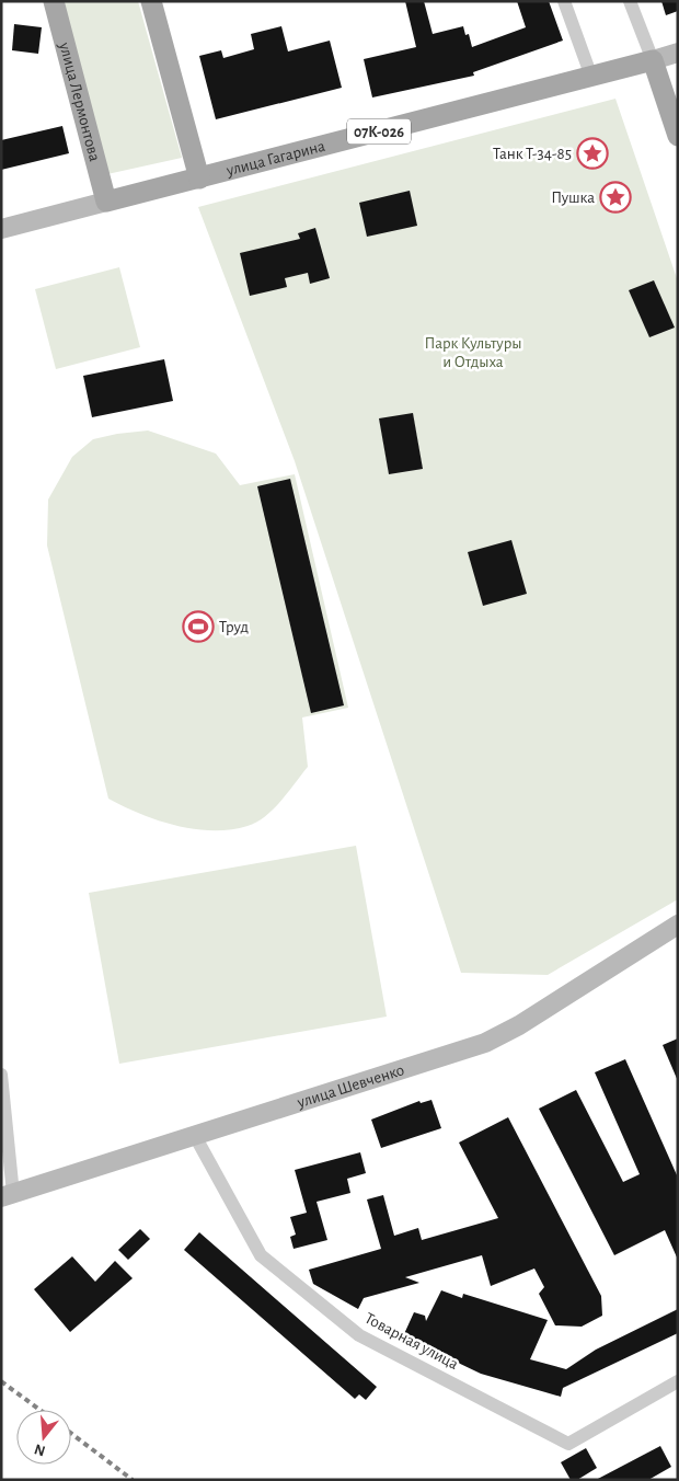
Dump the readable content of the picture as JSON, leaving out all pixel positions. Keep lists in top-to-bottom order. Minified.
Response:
{"streets":{"main road":["улица Лермонтова","07К-026","улица Гагарина"],"street":["улица Шевченко","Товарная улица"]},"crossings":[["улица Лермонтова","улица Гагарина"],["улица Шевченко","Товарная улица"]],"parks":["Парк Культуры и Отдыха"],"places":{"place":["Танк Т-34-85","Пушка"],"sports":["Труд"]},"north":"bottom"}
